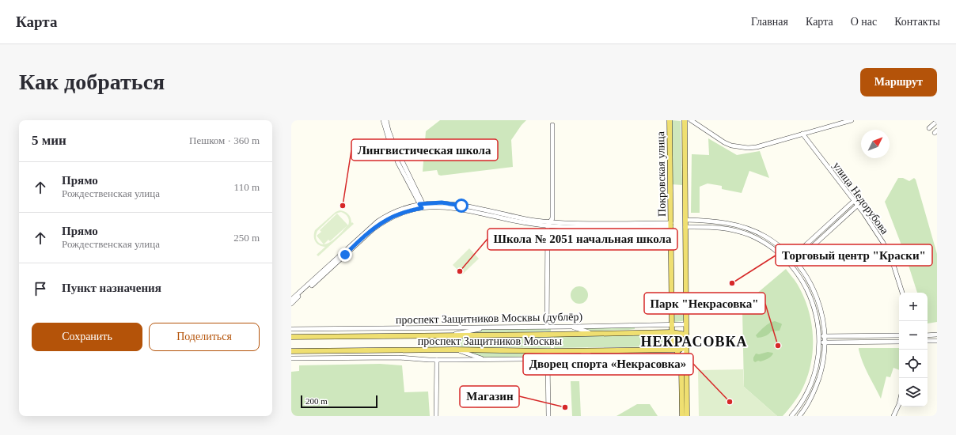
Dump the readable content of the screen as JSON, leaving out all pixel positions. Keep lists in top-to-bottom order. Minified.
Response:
{"streets":{"main road":["Покровская улица","проспект Защитников Москвы"],"street":["улица Недорубова","проспект Защитников Москвы (дублёр)"]},"crossings":[["Покровская улица","проспект Защитников Москвы (дублёр)"],["Покровская улица","проспект Защитников Москвы"]],"districts":["НЕКРАСОВКА"],"places":["Лингвистическая школа","Школа № 2051 начальная школа","Торговый центр \"Краски\"","Парк \"Некрасовка\"","Дворец спорта «Некрасовка»","Магазин"],"scale_bar":"200 m","north":"top right","page":{"header":"Карта","nav":["Главная","Карта","О нас","Контакты"],"buttons":["Маршрут",["Сохранить","Поделиться"]],"title":"Как добраться","heading":["5 мин","Пешком · 360 m"],"list":[["Прямо","Рождественская улица","110 m"],["Прямо","Рождественская улица","250 m"],"Пункт назначения"],"map_buttons":["+","−"],"scale":"200 m"}}
